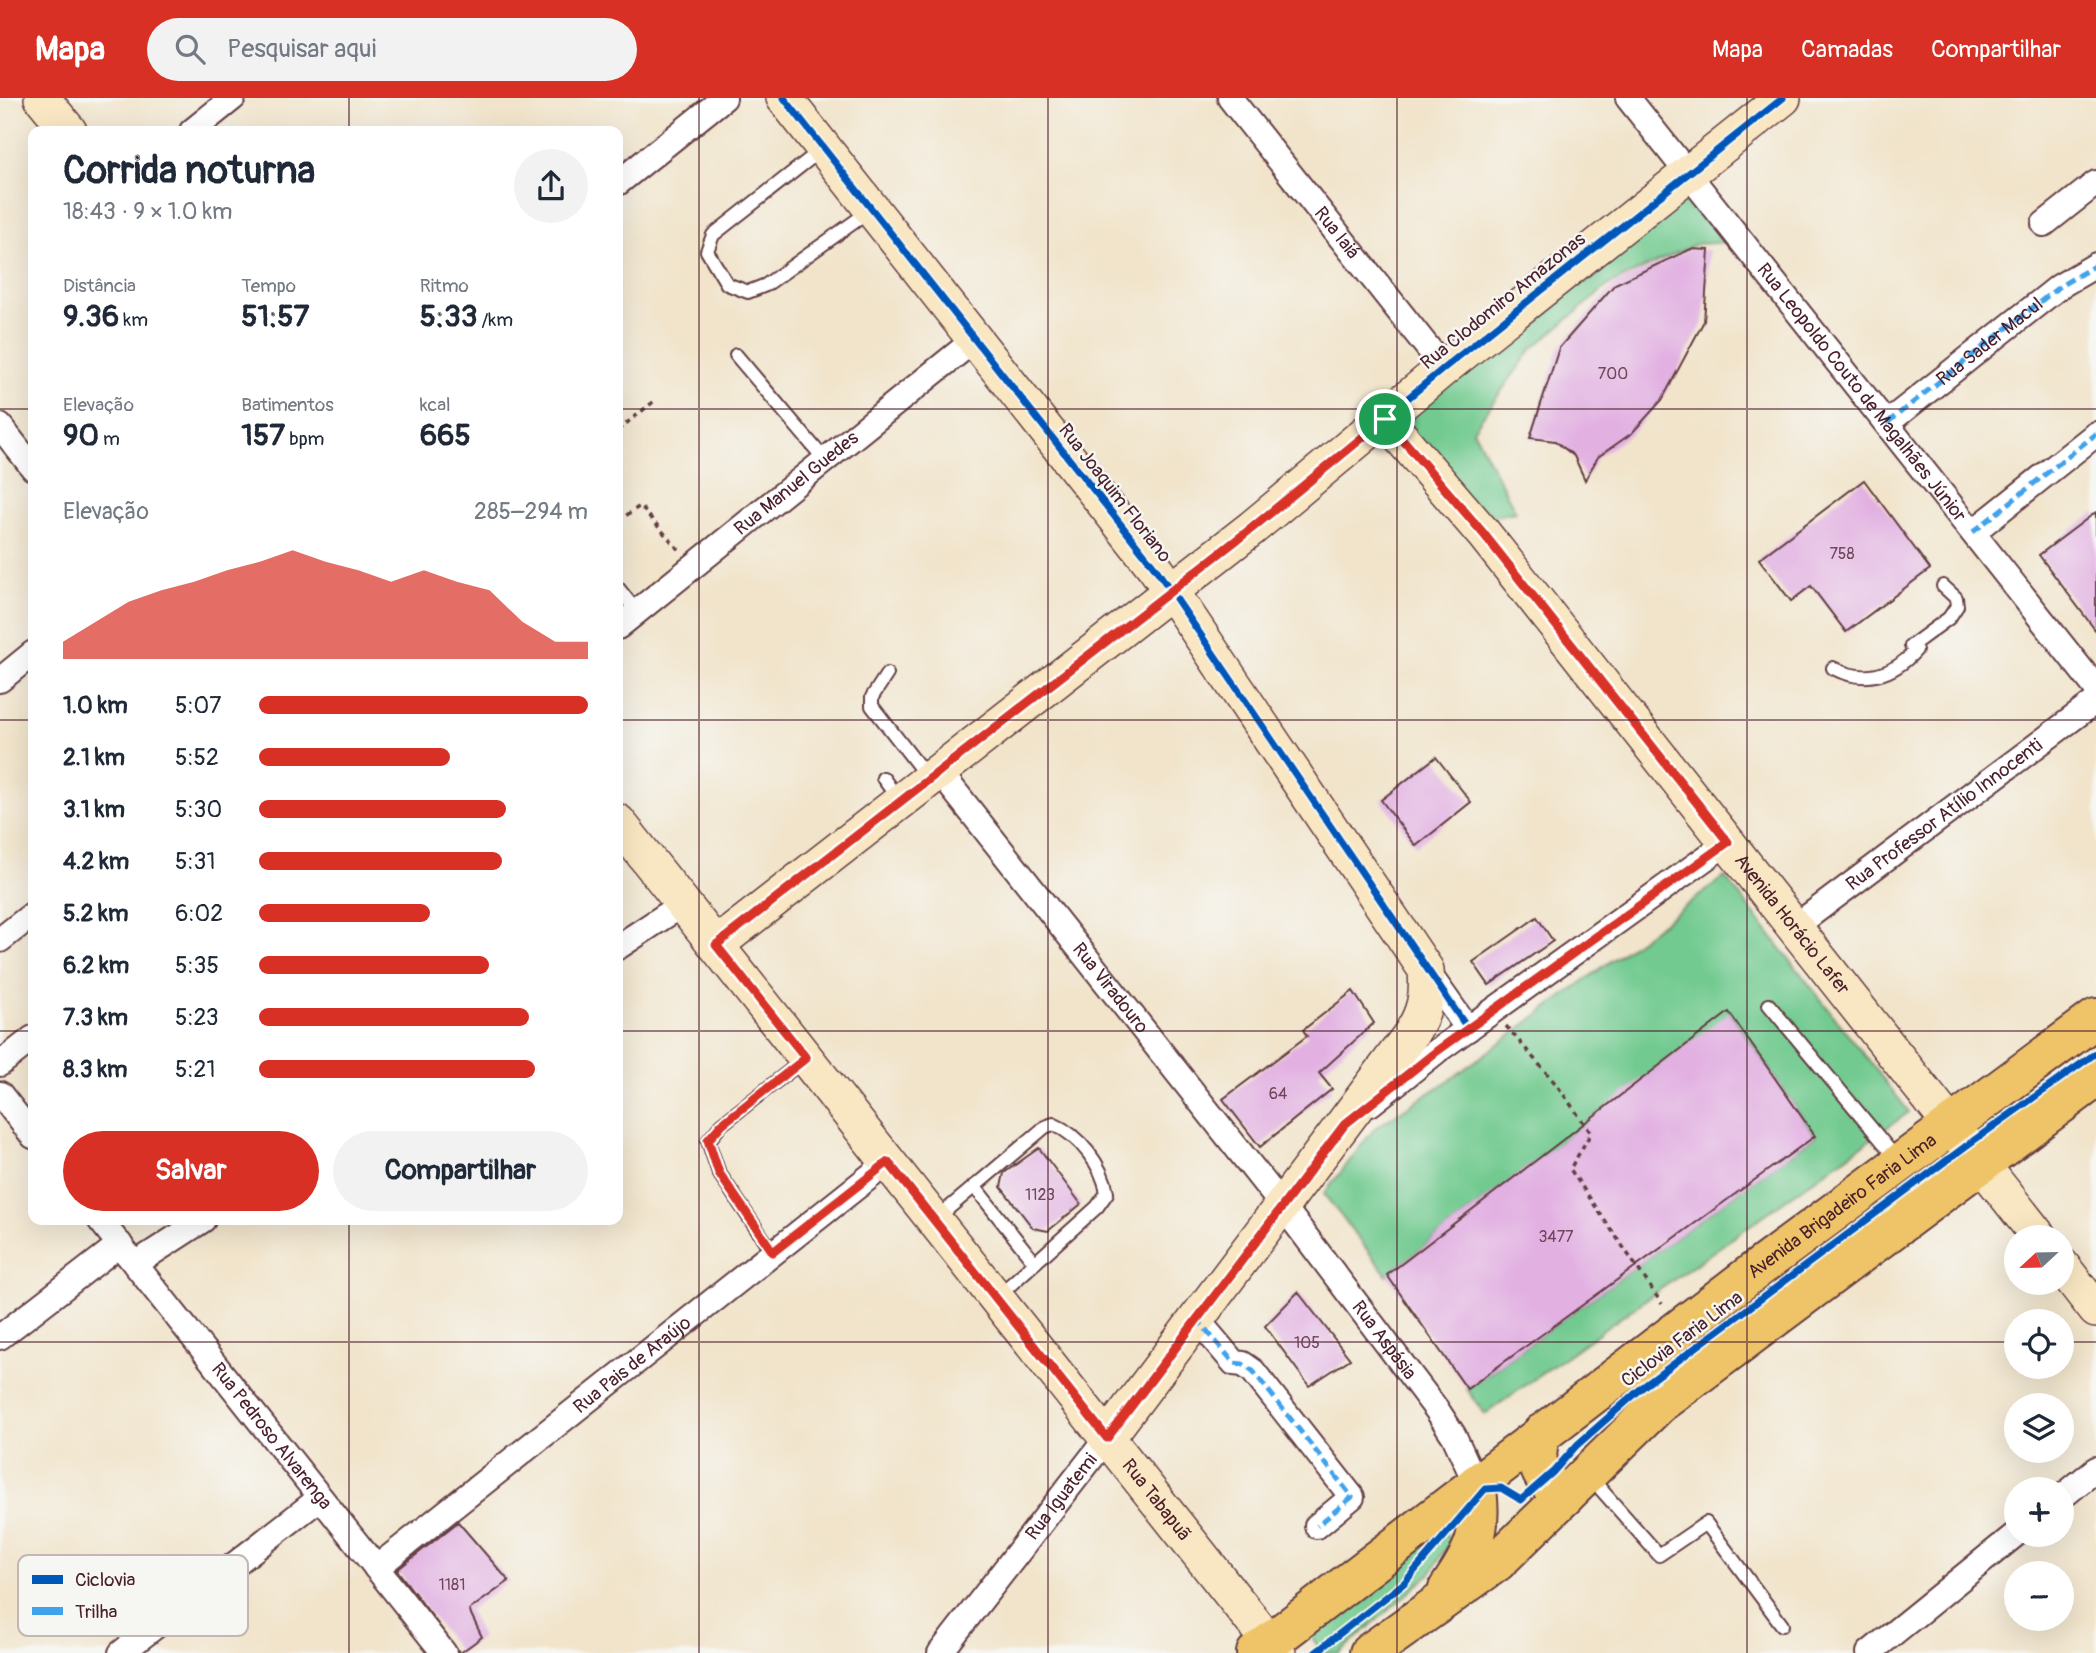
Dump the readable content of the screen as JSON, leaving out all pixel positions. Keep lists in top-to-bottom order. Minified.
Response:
{"streets":{"highway":["Avenida Brigadeiro Faria Lima"],"street":["Rua Iaiá","Rua Clodomiro Amazonas","Rua Sader Macul","Rua Leopoldo Couto de Magalhães Júnior","Rua Manuel Guedes","Rua Joaquim Floriano","Rua Professor Atílio Innocenti","Avenida Horácio Lafer","Rua Viradouro","Rua Aspásia","Rua Pais de Araújo","Rua Pedroso Alvarenga","Rua Iguatemi","Rua Tabapuã"],"cycle path":["Ciclovia Faria Lima"]},"crossings":[["Rua Iaiá","Rua Clodomiro Amazonas"],["Rua Clodomiro Amazonas","Rua Leopoldo Couto de Magalhães Júnior"],["Rua Clodomiro Amazonas","Rua Joaquim Floriano"],["Rua Clodomiro Amazonas","Avenida Horácio Lafer"],["Rua Clodomiro Amazonas","Rua Viradouro"],["Rua Clodomiro Amazonas","Rua Tabapuã"],["Rua Sader Macul","Rua Leopoldo Couto de Magalhães Júnior"],["Rua Manuel Guedes","Rua Joaquim Floriano"],["Rua Joaquim Floriano","Rua Iguatemi"],["Rua Professor Atílio Innocenti","Avenida Horácio Lafer"],["Avenida Horácio Lafer","Avenida Brigadeiro Faria Lima"],["Rua Viradouro","Rua Aspásia"],["Rua Viradouro","Rua Iguatemi"],["Avenida Brigadeiro Faria Lima","Rua Aspásia"],["Avenida Brigadeiro Faria Lima","Rua Tabapuã"],["Rua Aspásia","Rua Iguatemi"],["Rua Pais de Araújo","Rua Pedroso Alvarenga"],["Rua Pais de Araújo","Rua Tabapuã"],["Rua Iguatemi","Rua Tabapuã"]],"house_numbers":["700","758","64","1123","3477","105","1181"],"legend":["Ciclovia","Trilha"],"north":"left","page":{"header":"Mapa","search":"Pesquisar aqui","nav":["Mapa","Camadas","Compartilhar"],"heading":["Corrida noturna","18:43 · 9 × 1.0 km"],"stats":[["Distância","9.36 km"],["Tempo","51:57"],["Ritmo","5:33 /km"],["Elevação","90 m"],["Batimentos","157 bpm"],["kcal","665"]],"chart":["Elevação","285–294 m"],"list":[{"name":"1.0 km","note":"5:07"},{"name":"2.1 km","note":"5:52"},{"name":"3.1 km","note":"5:30"},{"name":"4.2 km","note":"5:31"},{"name":"5.2 km","note":"6:02"},{"name":"6.2 km","note":"5:35"},{"name":"7.3 km","note":"5:23"},{"name":"8.3 km","note":"5:21"}],"buttons":["Salvar","Compartilhar"],"map_buttons":["+","−"]}}
